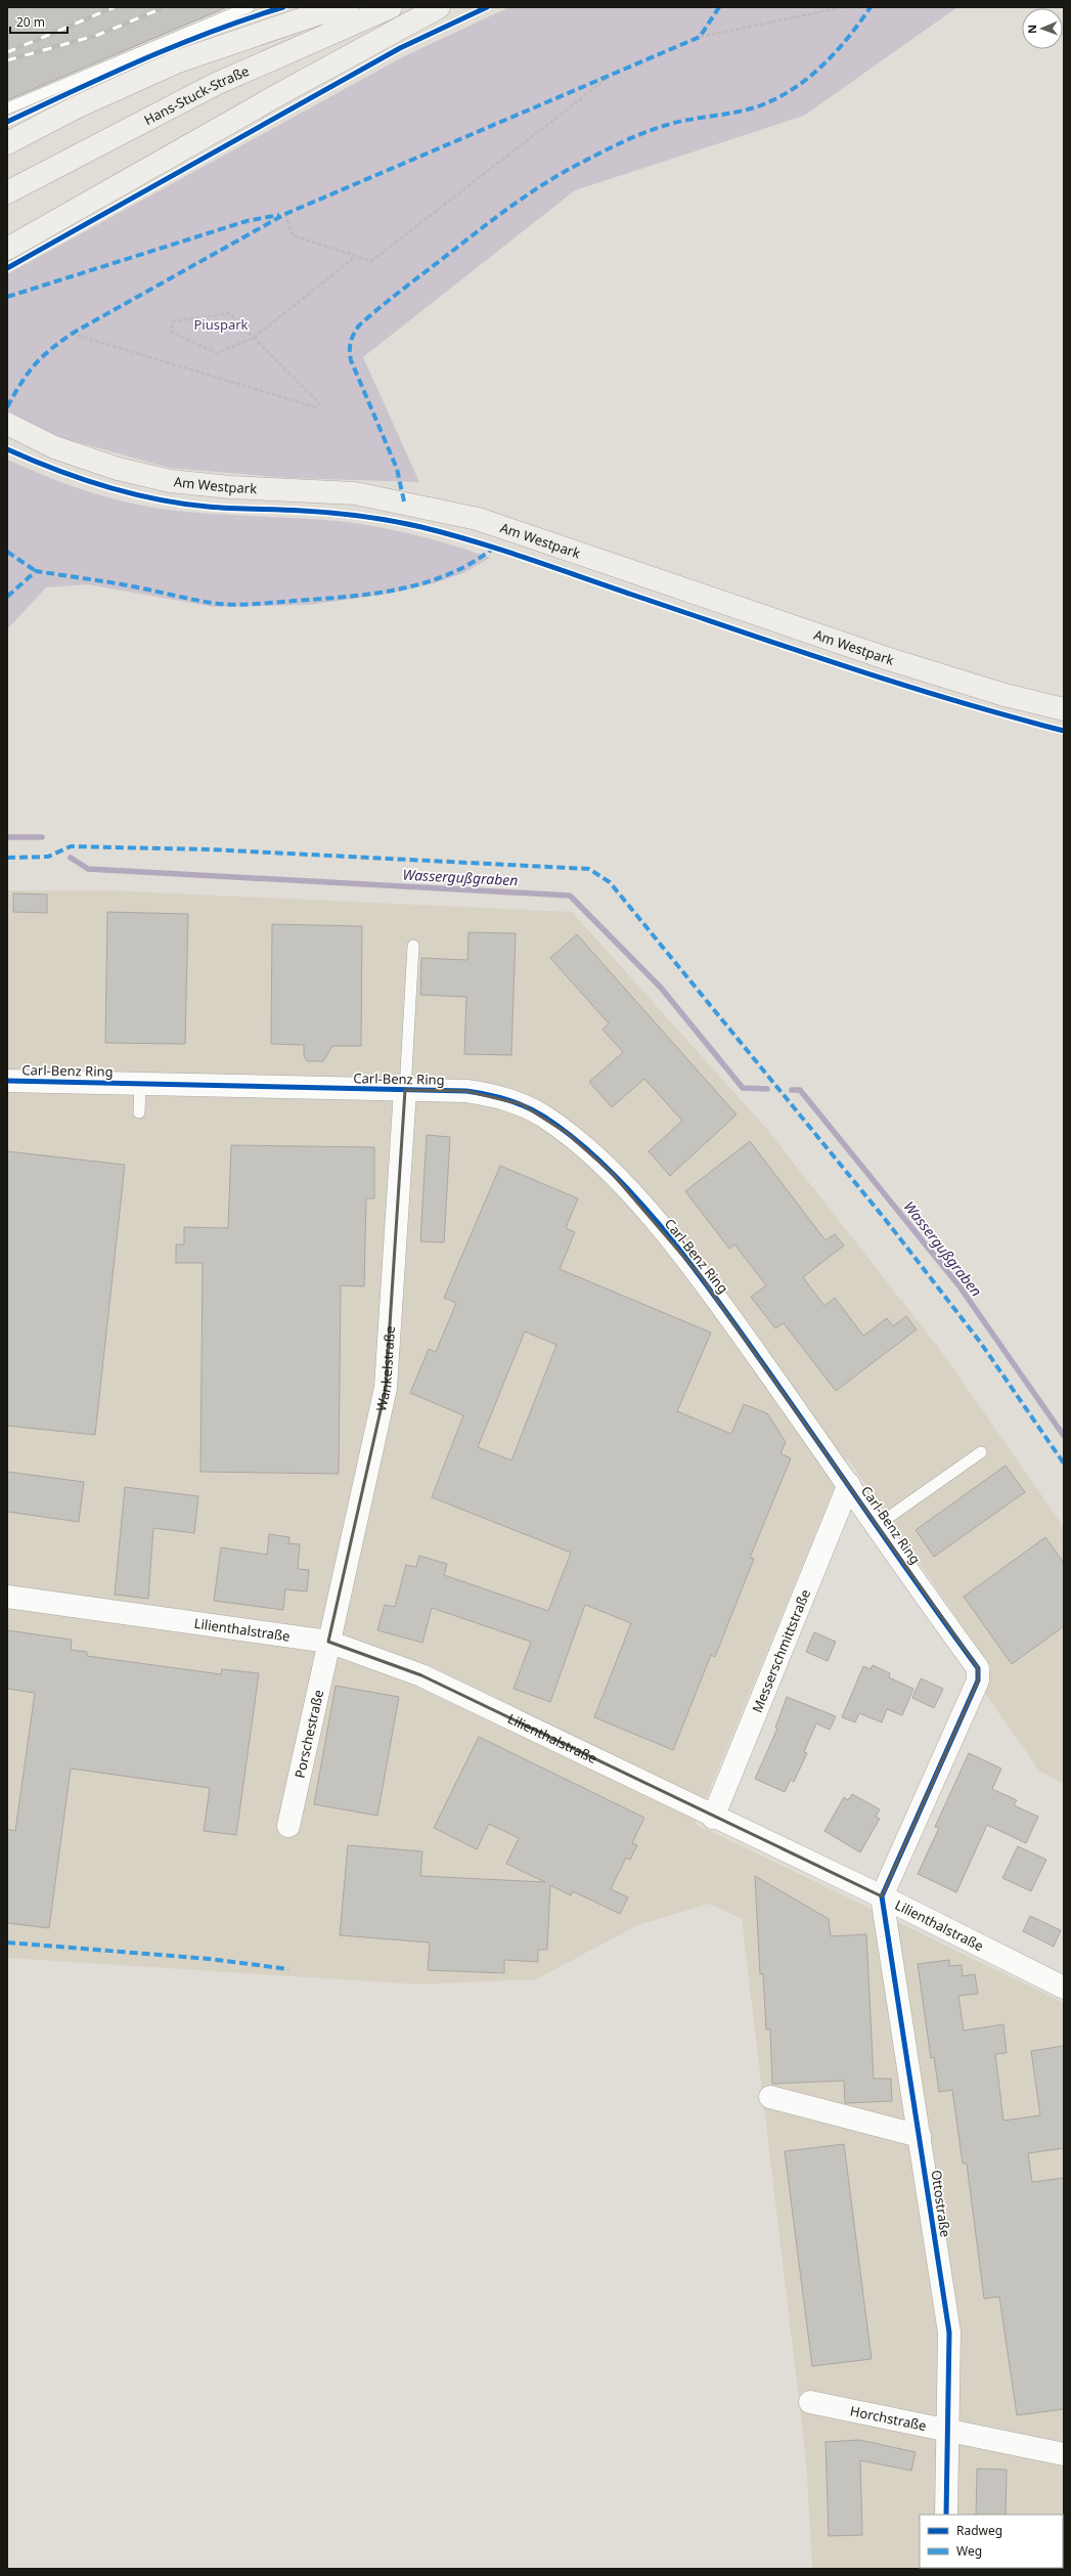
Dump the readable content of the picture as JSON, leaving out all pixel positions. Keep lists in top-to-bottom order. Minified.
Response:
{"streets":{"main road":["Hans-Stuck-Straße","Am Westpark"],"street":["Carl-Benz Ring","Wankelstraße","Lilienthalstraße","Messerschmittstraße","Porschestraße","Ottostraße","Horchstraße"]},"crossings":[["Carl-Benz Ring","Wankelstraße"],["Carl-Benz Ring","Lilienthalstraße"],["Carl-Benz Ring","Messerschmittstraße"],["Carl-Benz Ring","Ottostraße"],["Wankelstraße","Lilienthalstraße"],["Wankelstraße","Porschestraße"],["Lilienthalstraße","Messerschmittstraße"],["Lilienthalstraße","Porschestraße"],["Lilienthalstraße","Ottostraße"],["Ottostraße","Horchstraße"]],"water":["Wassergußgraben"],"parks":["Piuspark"],"legend":["Radweg","Weg"],"scale_bar":"20 m","north":"left"}
